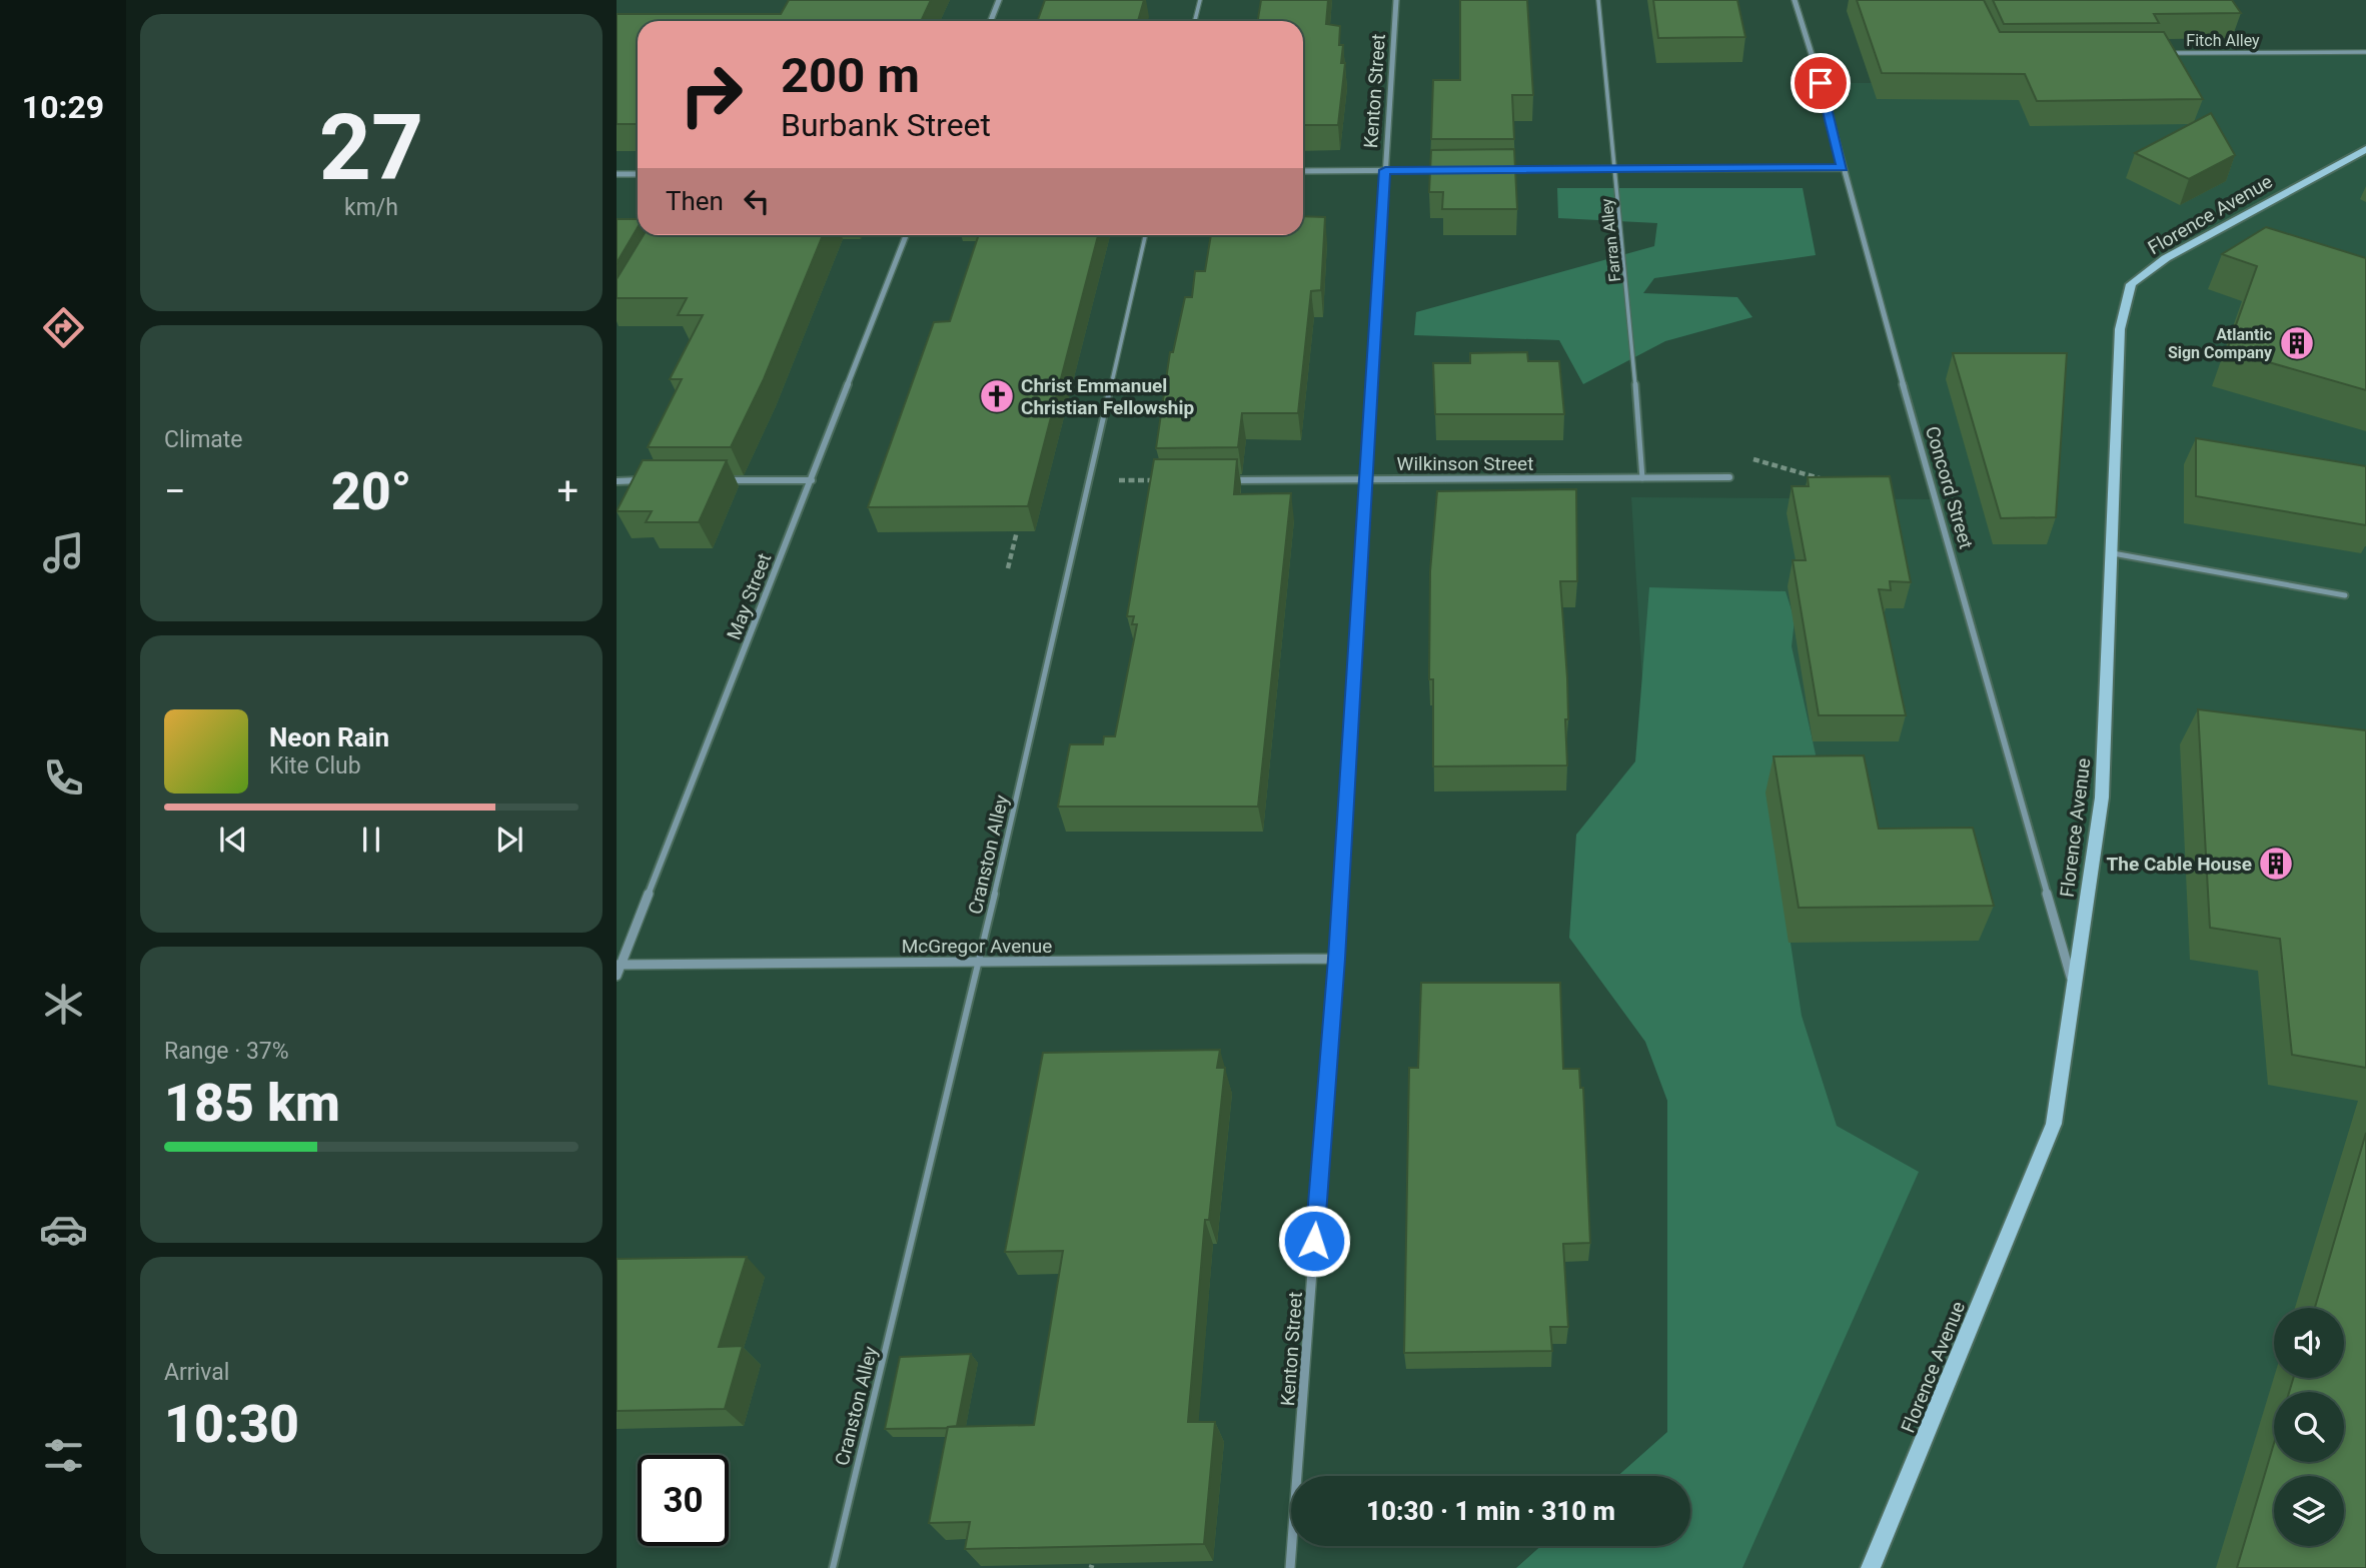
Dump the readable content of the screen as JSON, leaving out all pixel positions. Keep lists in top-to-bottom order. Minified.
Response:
{"streets":{"street":["Kenton Street","Florence Avenue","Wilkinson Street","Concord Street","May Street","McGregor Avenue"],"lane":["Fitch Alley","Farran Alley","Cranston Alley"]},"crossings":[["Kenton Street","Wilkinson Street"],["Kenton Street","McGregor Avenue"],["Florence Avenue","Concord Street"],["Farran Alley","Wilkinson Street"],["May Street","McGregor Avenue"],["Cranston Alley","McGregor Avenue"]],"places":{"building":["Atlantic Sign Company","The Cable House"],"church":["Christ Emmanuel Christian Fellowship"]},"page":{"tabs":"10:29","tile":[["27","km/h"],"Climate",["Range · 37%","185 km"],["Arrival","10:30"]],"turn":["200 m","Burbank Street"],"then":"Then","heat":["−","20°","+"],"song":["Neon Rain","Kite Club"],"limit":"30","trip":"10:30 · 1 min · 310 m"}}
